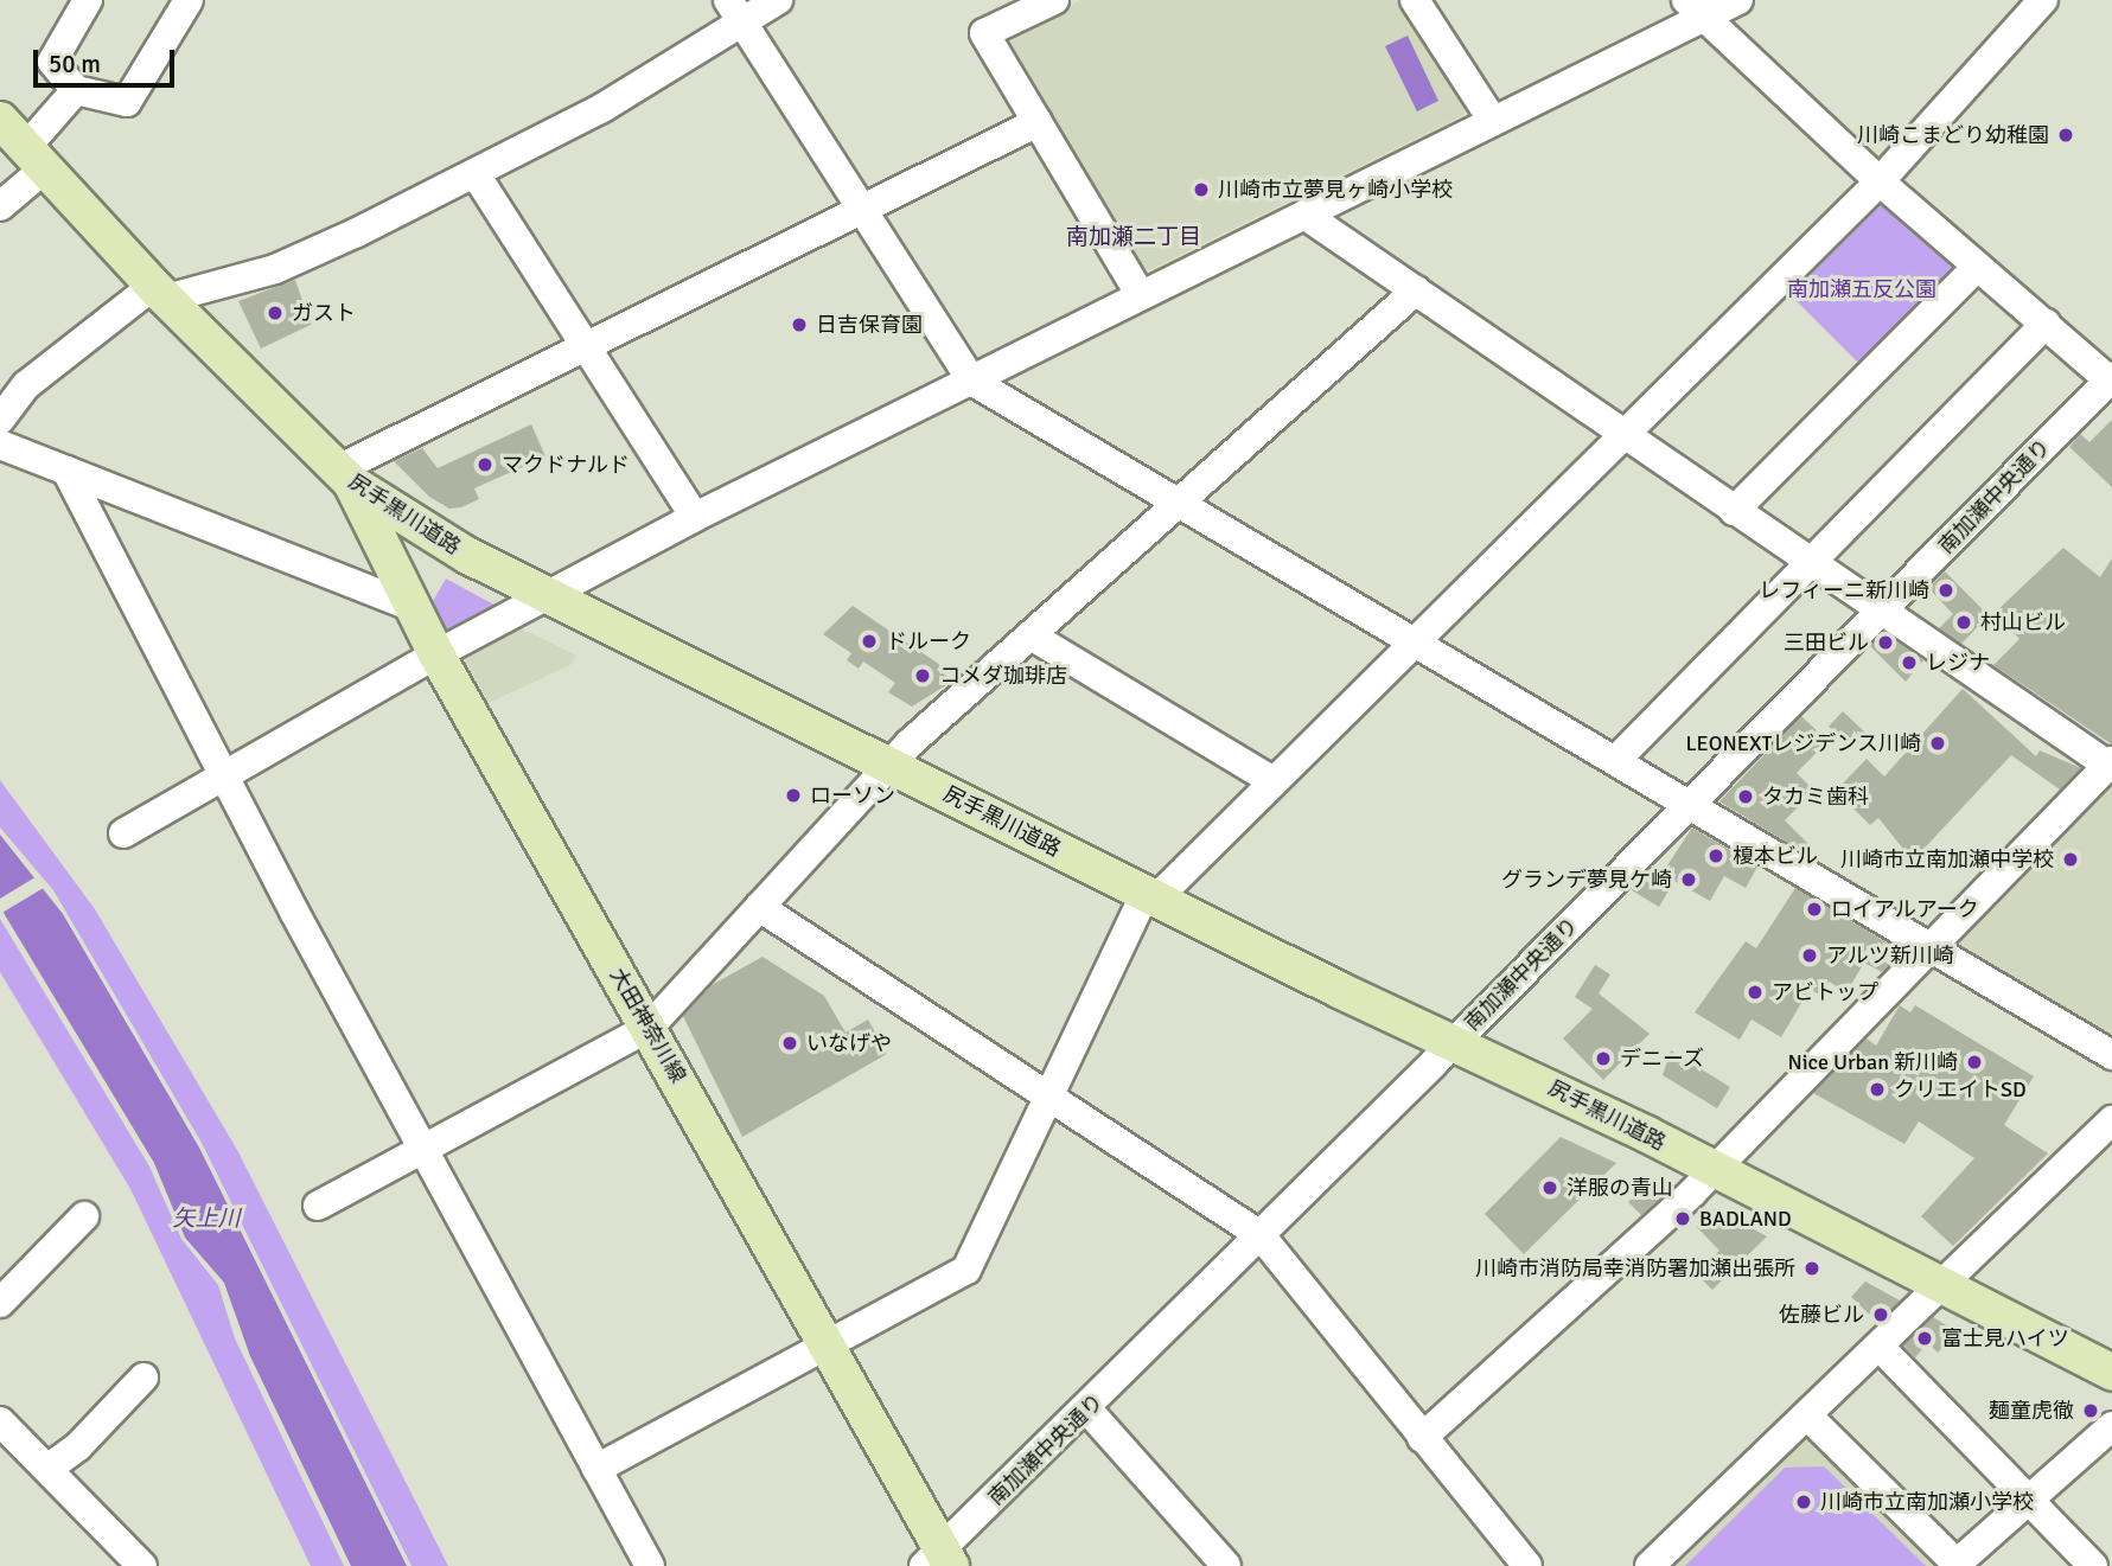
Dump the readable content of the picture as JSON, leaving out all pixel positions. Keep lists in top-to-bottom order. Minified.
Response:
{"streets":{"main road":["尻手黒川道路","大田神奈川線"],"street":["南加瀬中央通り"]},"crossings":[["南加瀬中央通り","尻手黒川道路"],["南加瀬中央通り","大田神奈川線"],["尻手黒川道路","大田神奈川線"]],"districts":["南加瀬二丁目"],"water":["矢上川"],"parks":["南加瀬五反公園"],"places":["川崎こまどり幼稚園","川崎市立夢見ヶ崎小学校","ガスト","日吉保育園","マクドナルド","レフィーニ新川崎","村山ビル","ドルーク","三田ビル","レジナ","コメダ珈琲店","LEONEXTレジデンス川崎","ローソン","タカミ歯科","榎本ビル","川崎市立南加瀬中学校","グランデ夢見ケ崎","ロイアルアーク","アルツ新川崎","アビトップ","いなげや","デニーズ","Nice Urban 新川崎","クリエイトSD","洋服の青山","BADLAND","川崎市消防局幸消防署加瀬出張所","佐藤ビル","富士見ハイツ","麺童虎徹","川崎市立南加瀬小学校"],"scale_bar":"50 m"}
